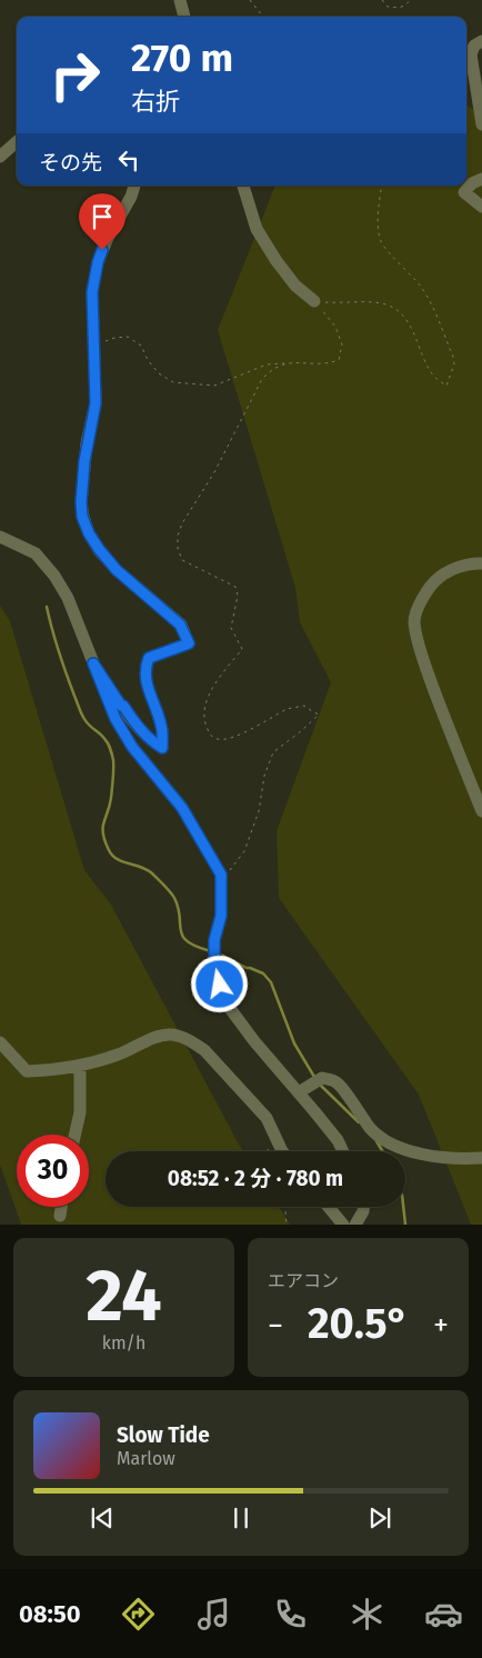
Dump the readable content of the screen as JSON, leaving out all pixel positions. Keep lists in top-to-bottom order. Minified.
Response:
{"page":{"turn":["270 m","右折"],"then":"その先","limit":"30","trip":"08:52 · 2 分 · 780 m","tile":[["24","km/h"],"エアコン"],"heat":["−","20.5°","+"],"song":["Slow Tide","Marlow"],"tabs":"08:50"}}
